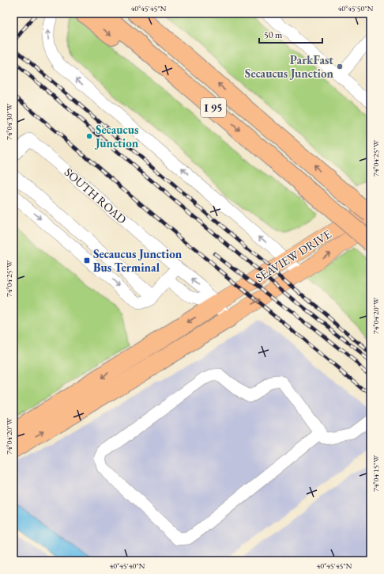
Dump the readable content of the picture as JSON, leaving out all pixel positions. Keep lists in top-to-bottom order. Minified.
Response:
{"streets":{"highway":["I 95"],"main road":["SEAVIEW DRIVE"],"lane":["SOUTH ROAD"]},"crossings":[["SOUTH ROAD","SEAVIEW DRIVE"]],"places":{"other":["ParkFast Secaucus Junction","Secaucus Junction"],"transit":["Secaucus Junction Bus Terminal"]},"scale_bar":"50 m","coordinates":["40°45'45\"N","40°45'50\"N","74°04'30\"W","74°04'25\"W","74°04'20\"W","74°04'15\"W","40°45'40\"N"]}
